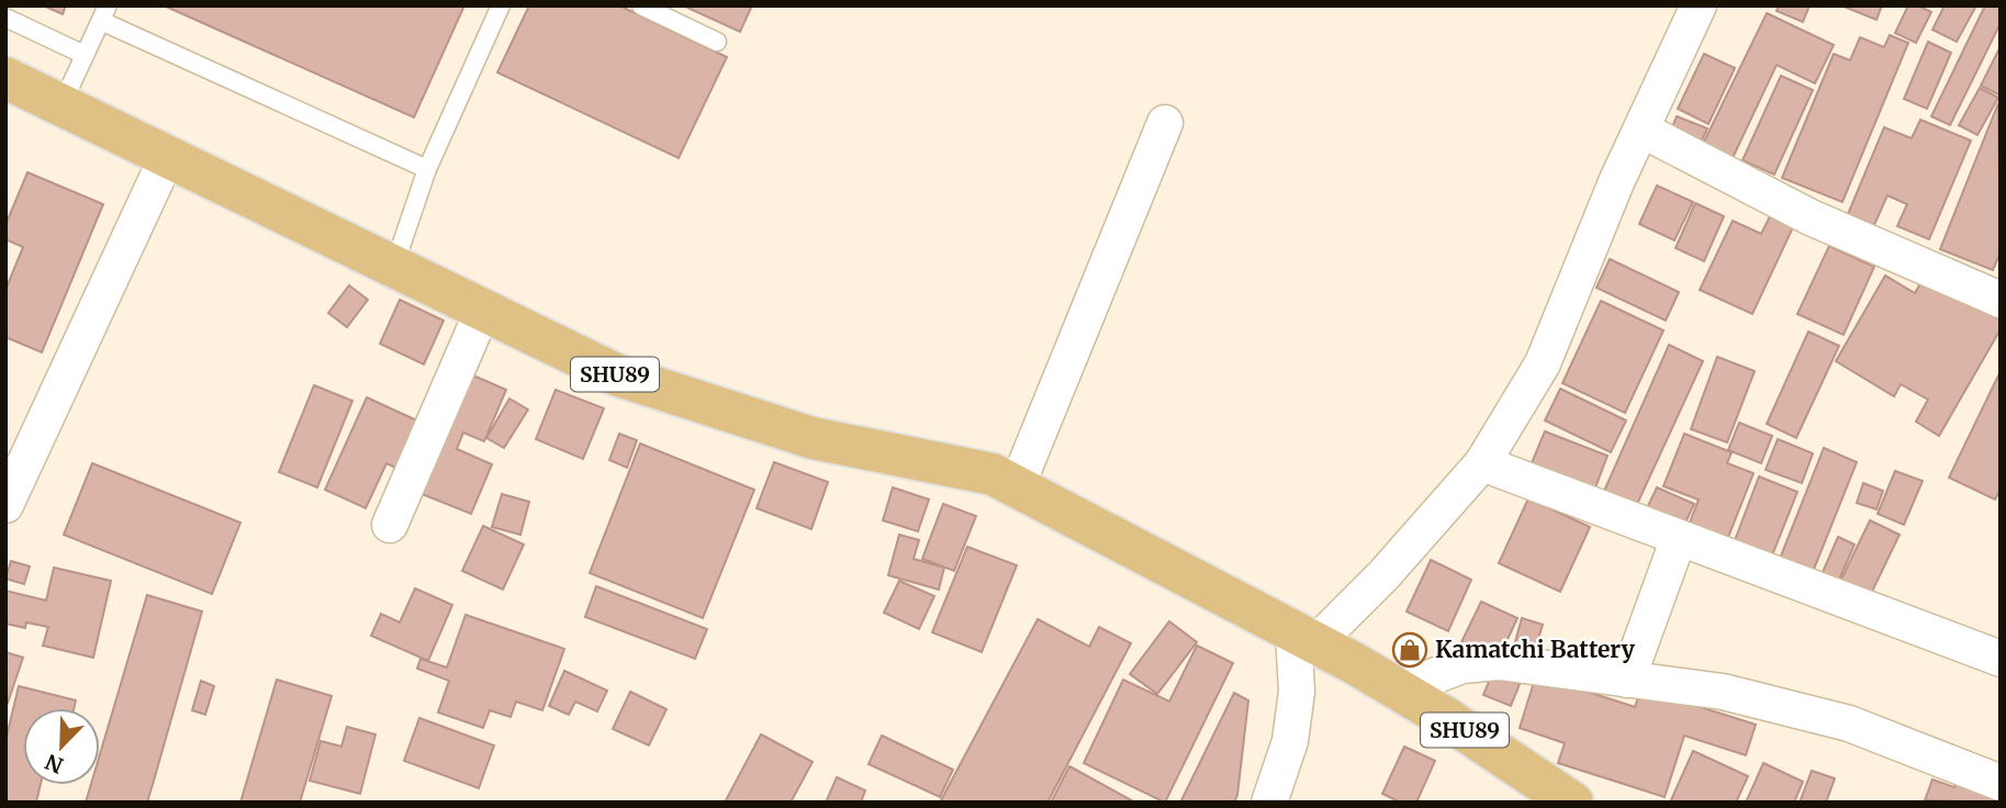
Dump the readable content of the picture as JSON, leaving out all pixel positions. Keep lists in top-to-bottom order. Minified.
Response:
{"streets":{"main road":["SHU89"]},"places":{"shop":["Kamatchi Battery"]},"north":"bottom left"}
